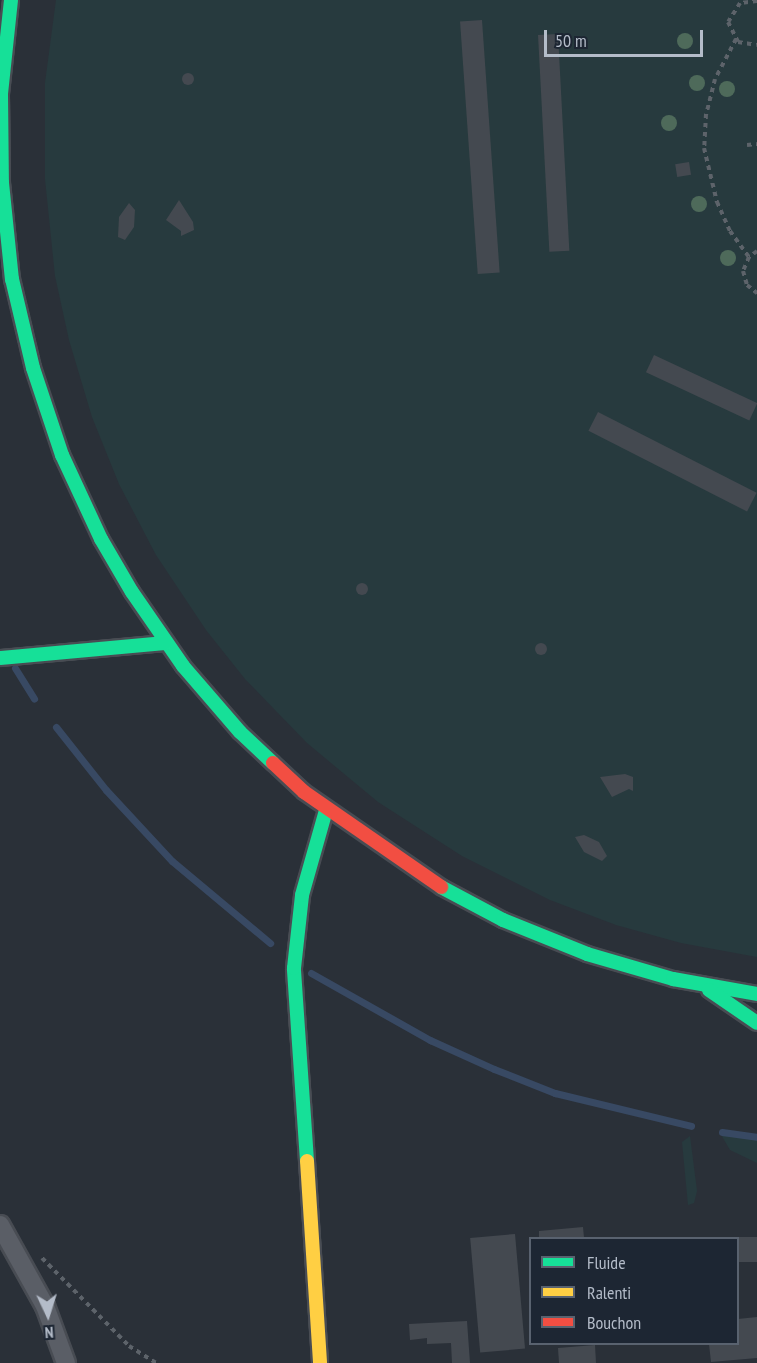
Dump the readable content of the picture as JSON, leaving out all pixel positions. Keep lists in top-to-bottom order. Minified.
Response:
{"legend":["Fluide","Ralenti","Bouchon"],"scale_bar":"50 m","north":"bottom"}
